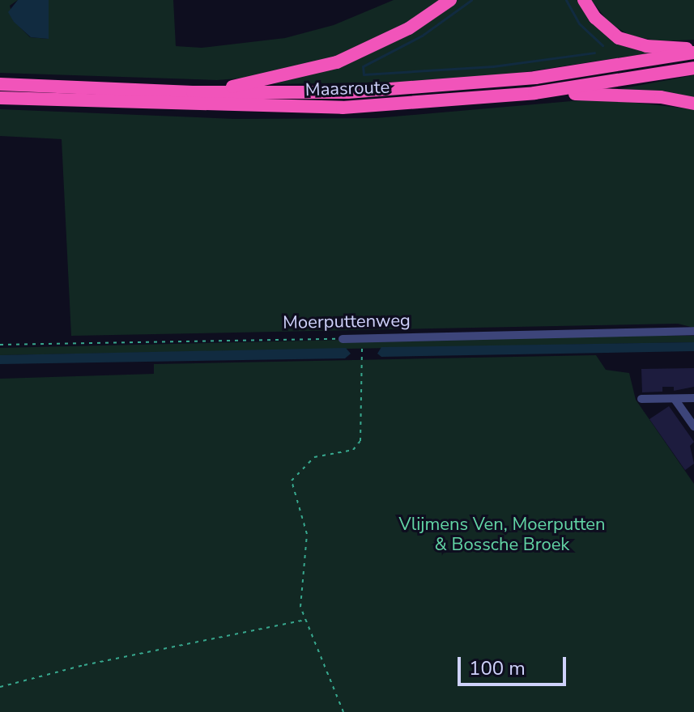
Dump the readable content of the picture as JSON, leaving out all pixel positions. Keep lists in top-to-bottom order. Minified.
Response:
{"streets":{"highway":["Maasroute"],"street":["Moerputtenweg"]},"parks":["Vlijmens Ven, Moerputten & Bossche Broek"],"scale_bar":"100 m"}
